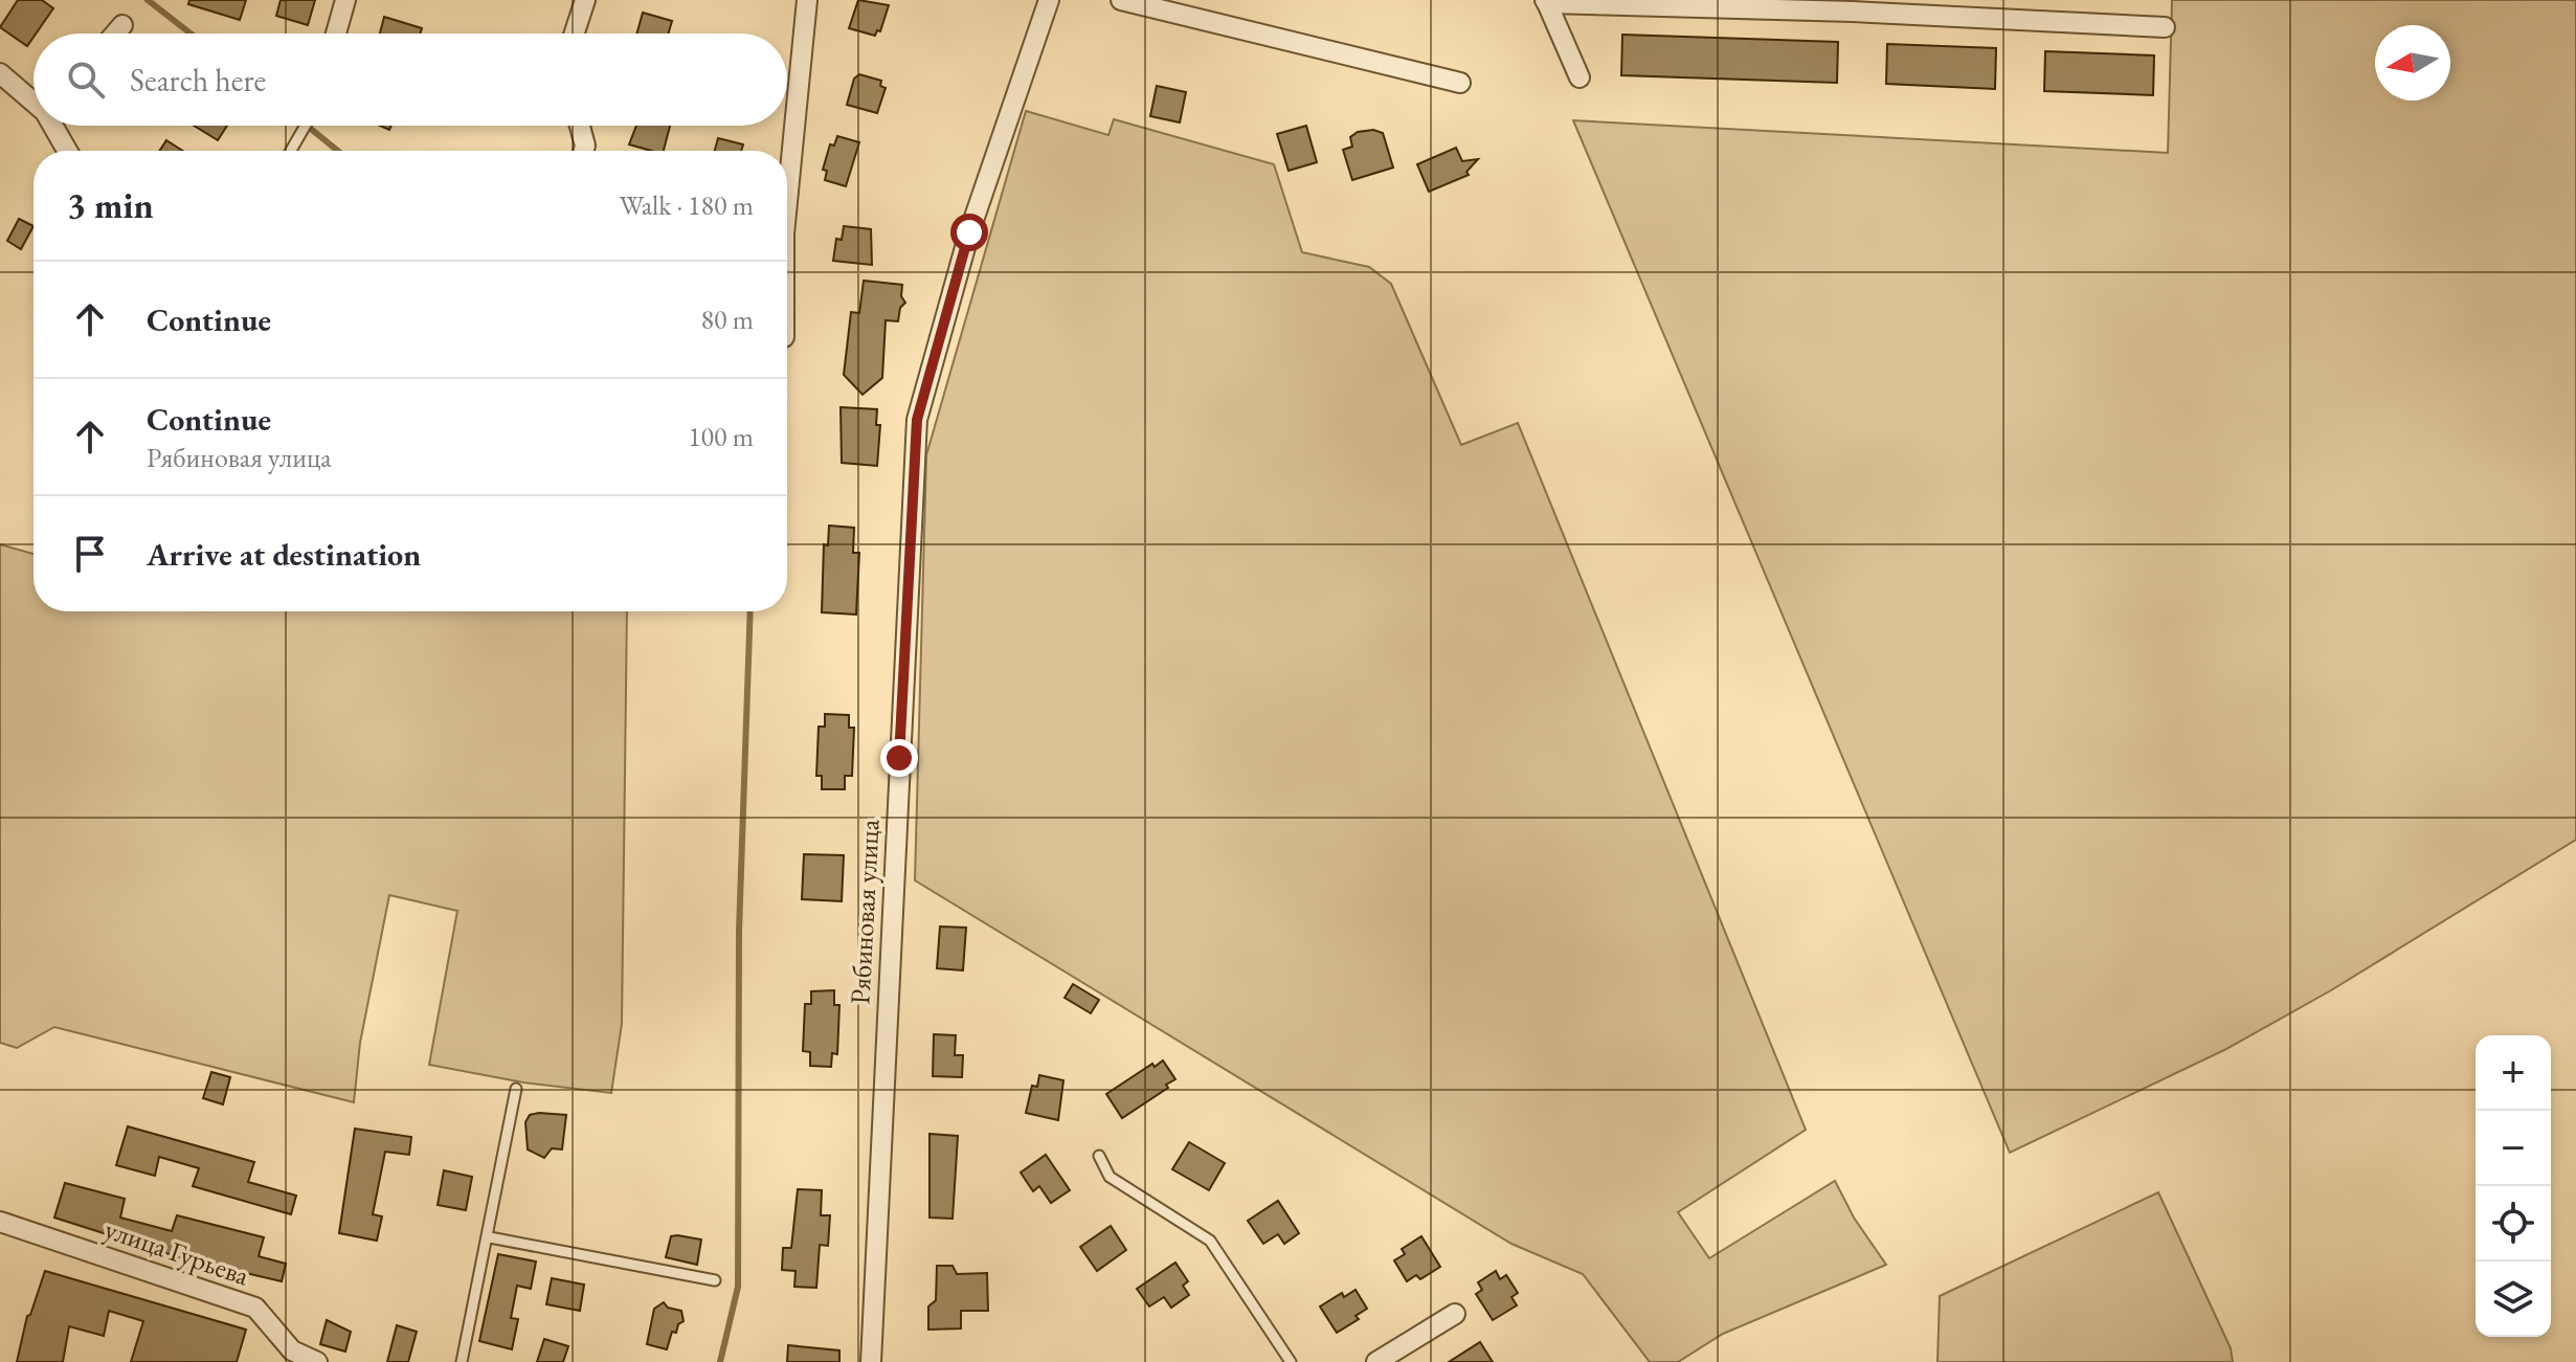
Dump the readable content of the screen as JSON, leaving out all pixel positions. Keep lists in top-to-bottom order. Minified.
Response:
{"streets":{"street":["Рябиновая улица","улица Гурьева"]},"north":"left","page":{"search":"Search here","heading":["3 min","Walk · 180 m"],"list":[["Continue","80 m"],["Continue","Рябиновая улица","100 m"],"Arrive at destination"],"map_buttons":["+","−"]}}
